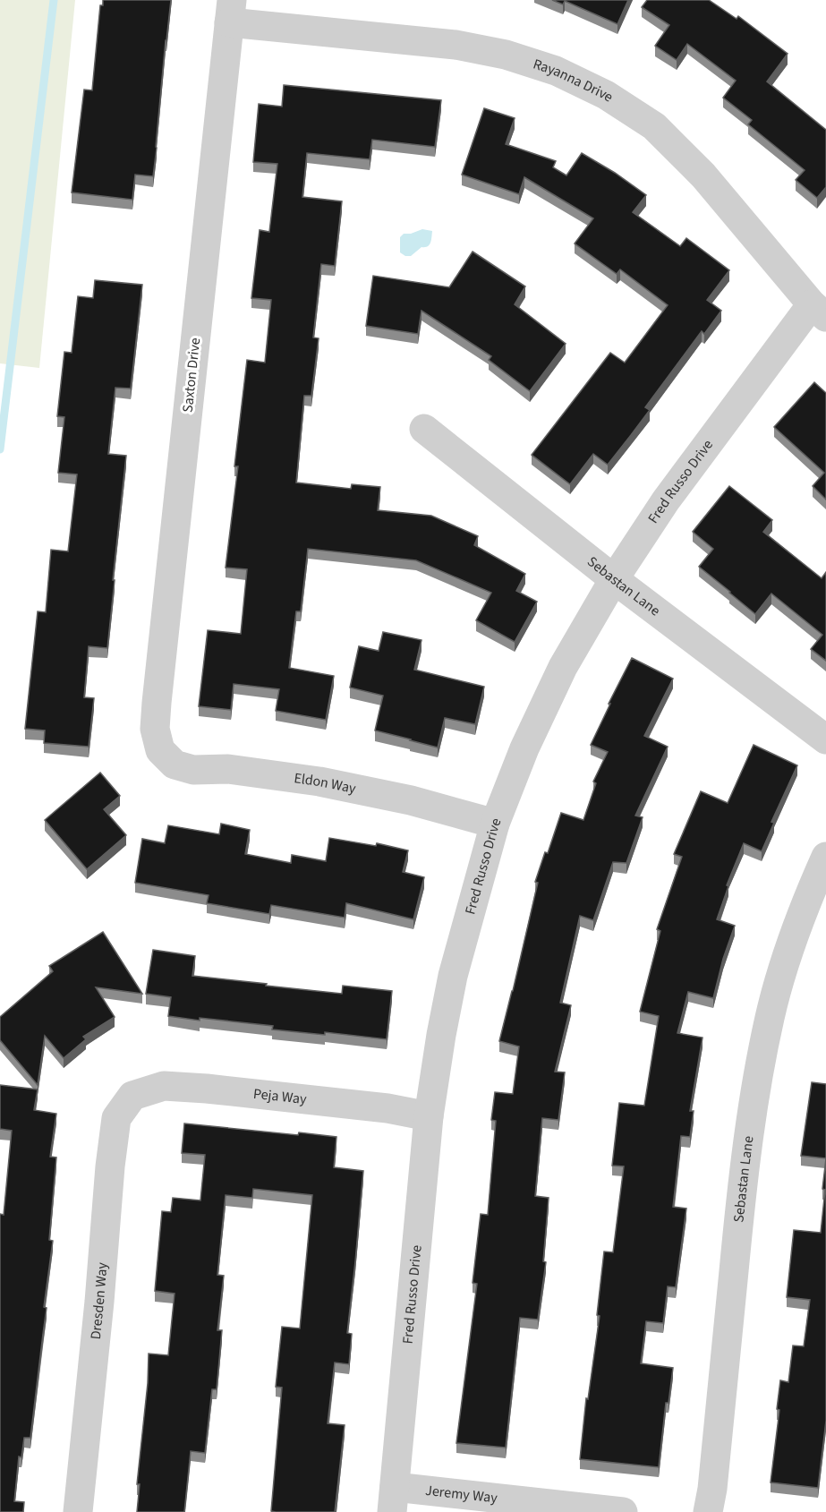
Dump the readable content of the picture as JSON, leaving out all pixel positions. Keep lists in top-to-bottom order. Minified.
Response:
{"streets":{"street":["Rayanna Drive","Saxton Drive","Fred Russo Drive","Sebastan Lane","Eldon Way","Peja Way","Dresden Way","Jeremy Way"]},"crossings":[["Rayanna Drive","Saxton Drive"],["Rayanna Drive","Fred Russo Drive"],["Saxton Drive","Eldon Way"],["Fred Russo Drive","Sebastan Lane"],["Fred Russo Drive","Eldon Way"],["Fred Russo Drive","Peja Way"],["Fred Russo Drive","Jeremy Way"],["Peja Way","Dresden Way"]]}
